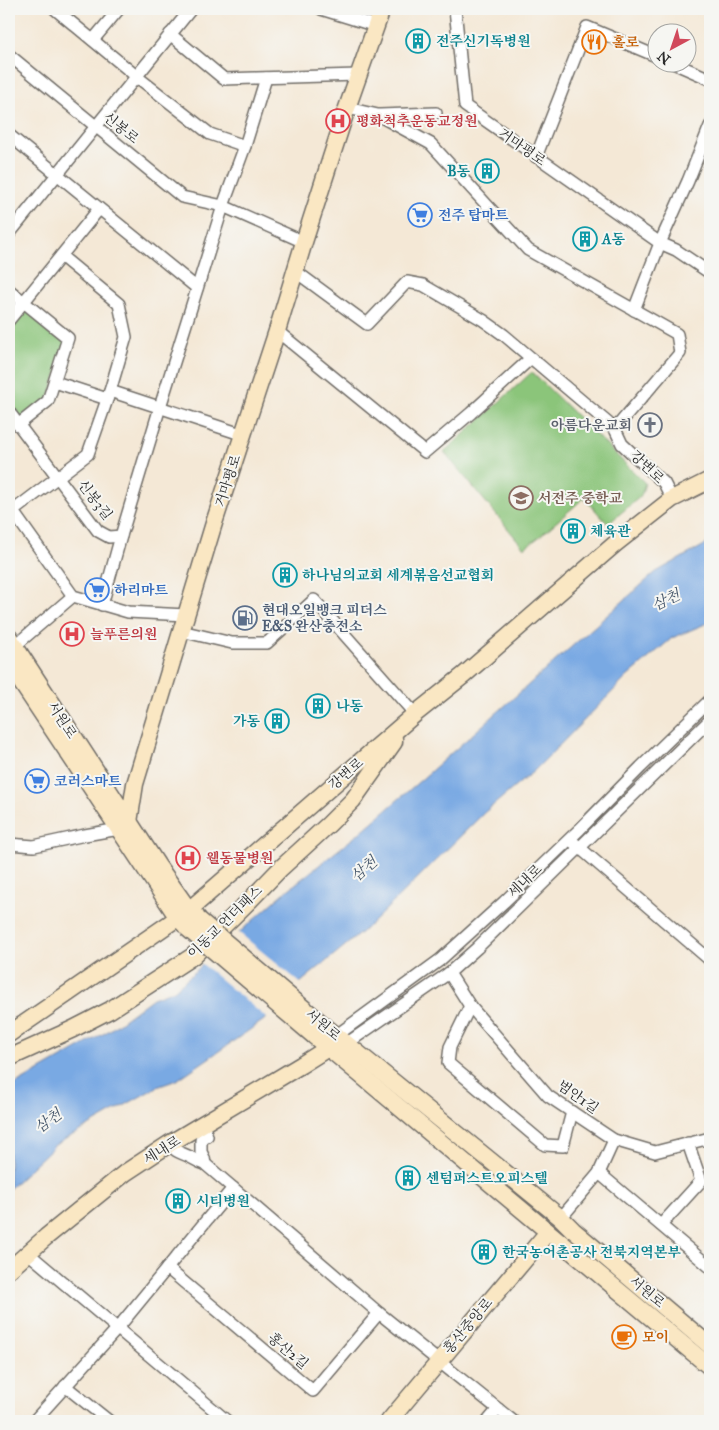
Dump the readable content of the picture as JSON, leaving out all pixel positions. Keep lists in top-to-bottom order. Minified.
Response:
{"streets":{"street":["신봉로","거마평로","강변로","신봉3길","서원로","세내로","이동교 언더패스","범안1길","홍산중앙로","홍산2길"]},"crossings":[["신봉로","거마평로"],["거마평로","강변로"],["거마평로","서원로"],["강변로","서원로"],["강변로","이동교 언더패스"],["서원로","세내로"],["서원로","홍산중앙로"],["세내로","범안1길"]],"water":["삼천"],"places":{"building":["전주신기독병원","B동","A동","체육관","하나님의교회 세계볶음선교협회","나동","가동","센텀퍼스트오피스텔","시티병원","한국농어촌공사 전북지역본부"],"restaurant":["홀로"],"hospital":["평화척추운동교정원","늘푸른의원","웰동물병원"],"supermarket":["전주 탑마트","하리마트","코러스마트"],"church":["아름다운교회"],"school or university":["서전주 중학교"],"fuel station":["현대오일뱅크 피더스 E&S 완산충전소"],"cafe":["모이"]},"north":"bottom left"}
